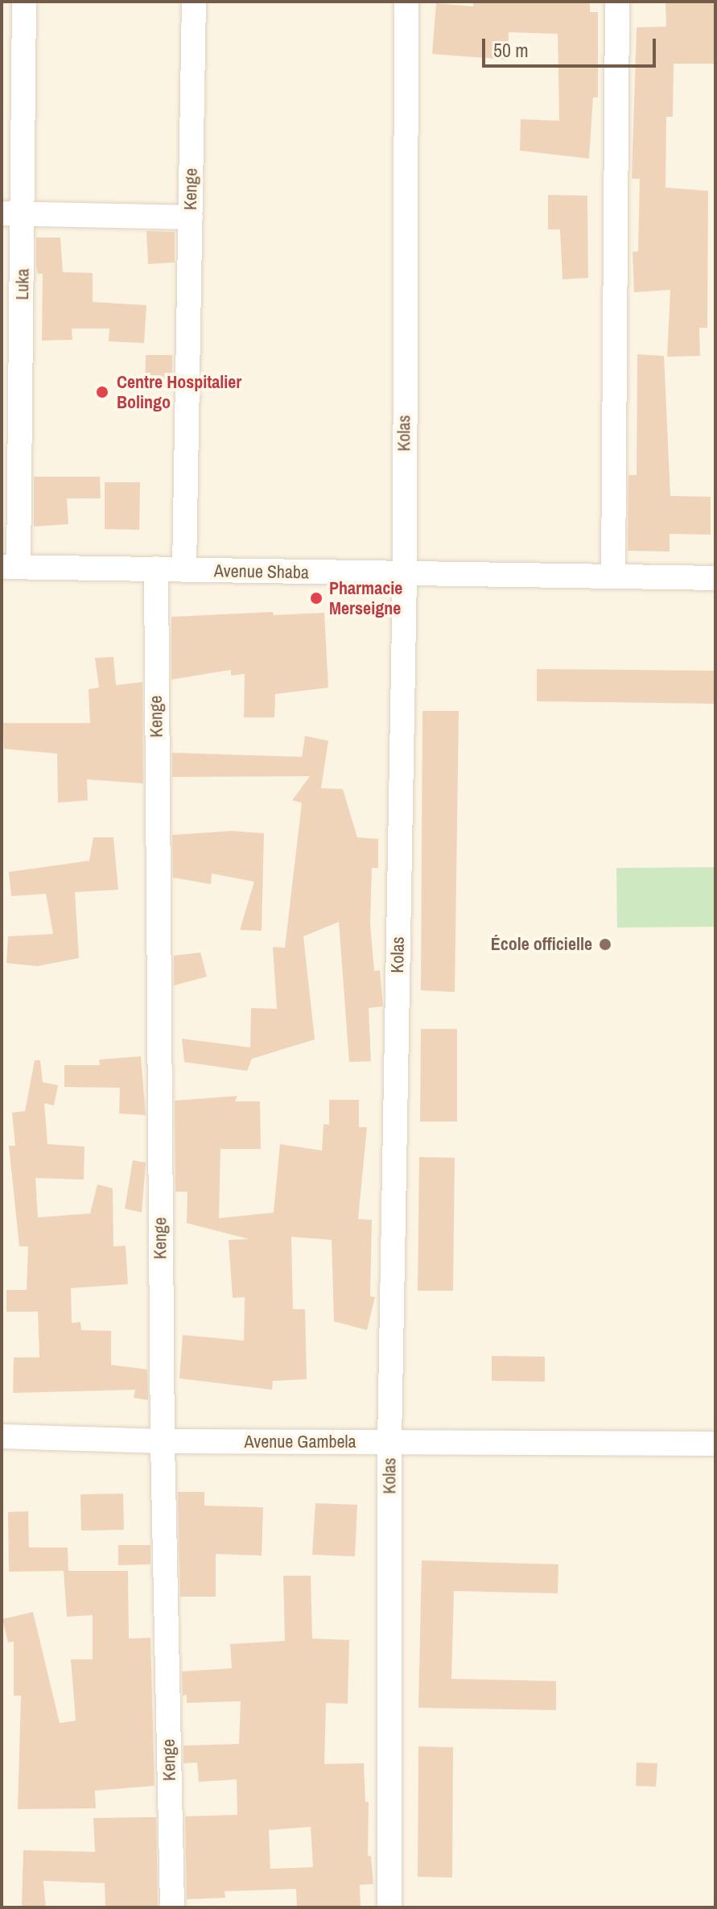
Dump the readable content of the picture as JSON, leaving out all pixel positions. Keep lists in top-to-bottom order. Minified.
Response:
{"streets":{"street":["Kenge","Luka","Kolas","Avenue Shaba","Avenue Gambela"]},"crossings":[["Kenge","Avenue Shaba"],["Kenge","Avenue Gambela"],["Luka","Avenue Shaba"],["Kolas","Avenue Shaba"],["Kolas","Avenue Gambela"]],"places":["Centre Hospitalier Bolingo","Pharmacie Merseigne","École officielle"],"scale_bar":"50 m"}
